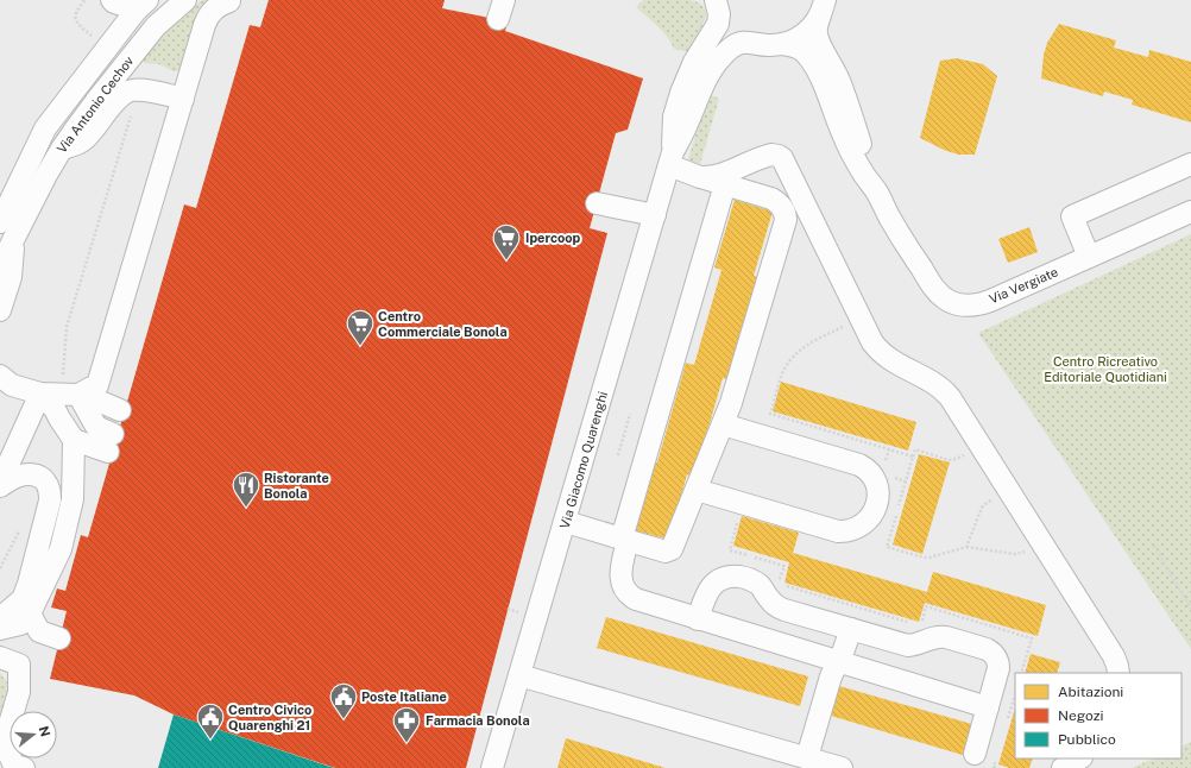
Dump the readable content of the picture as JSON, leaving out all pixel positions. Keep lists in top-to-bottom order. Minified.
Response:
{"streets":{"street":["Via Antonio Cechov","Via Vergiate","Via Giacomo Quarenghi"]},"crossings":[["Via Vergiate","Via Giacomo Quarenghi"]],"parks":["Centro Ricreativo Editoriale Quotidiani"],"places":{"supermarket":["Ipercoop","Centro Commerciale Bonola"],"restaurant":["Ristorante Bonola"],"public building":["Poste Italiane","Centro Civico Quarenghi 21"],"pharmacy":["Farmacia Bonola"]},"legend":["Abitazioni","Negozi","Pubblico"],"north":"right"}
